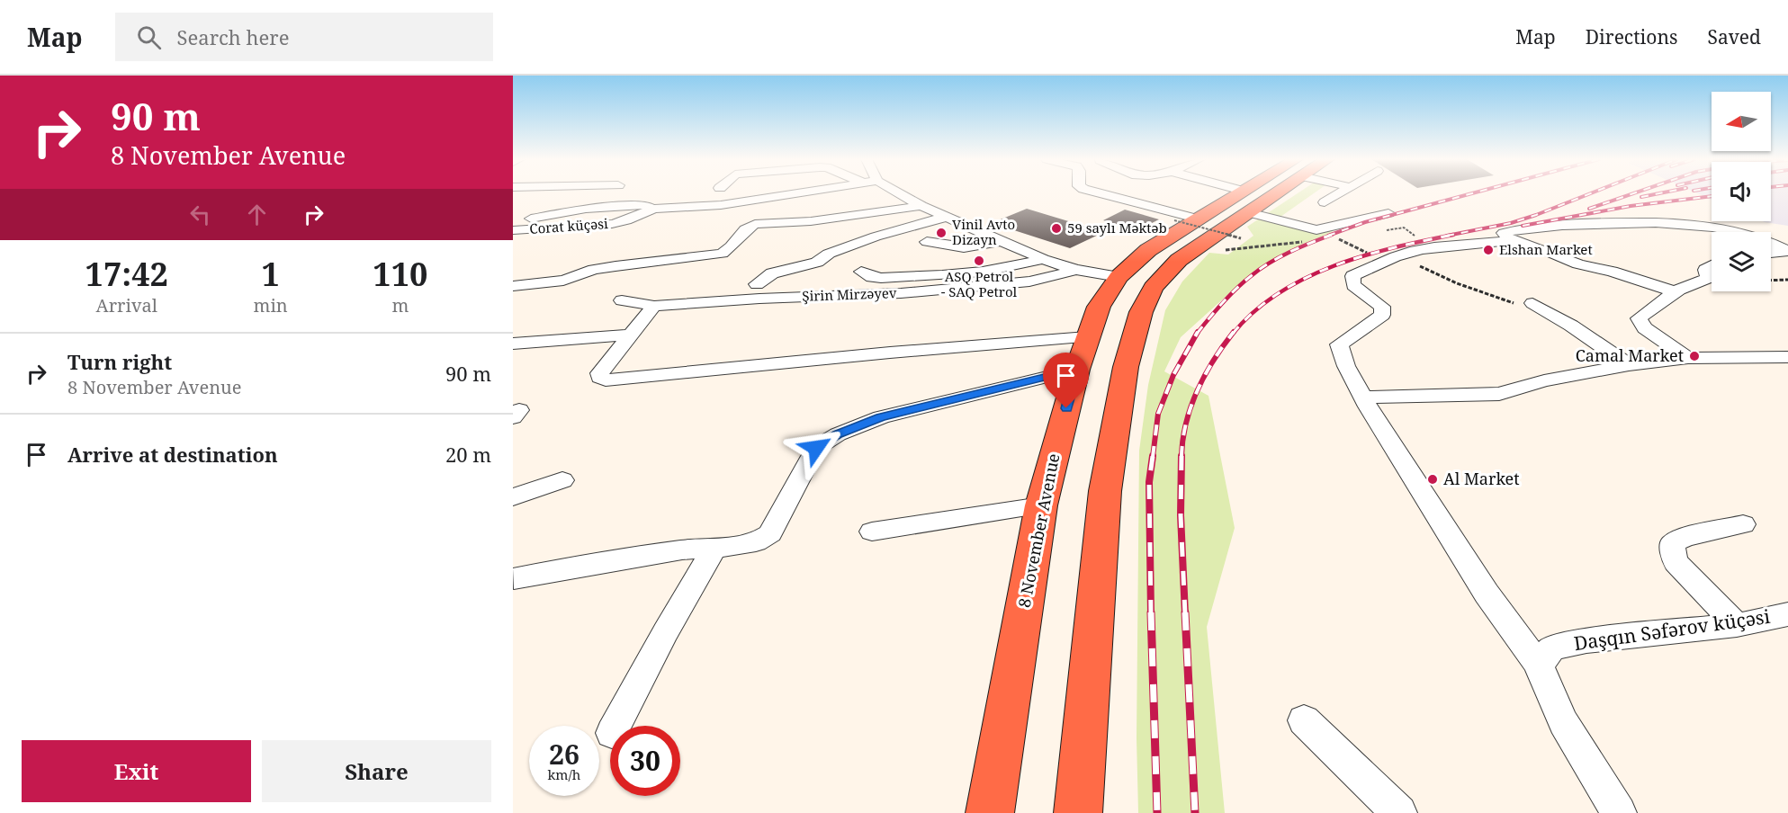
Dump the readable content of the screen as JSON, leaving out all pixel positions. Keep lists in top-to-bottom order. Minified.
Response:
{"streets":{"highway":["8 November Avenue"],"street":["Corat küçəsi","Şirin Mirzəyev","Daşqın Səfərov küçəsi"]},"places":["59 saylı Məktəb","Vinil Avto Dizayn","Elshan Market","ASQ Petrol - SAQ Petrol","Camal Market","Al Market"],"north":"left","page":{"header":"Map","search":"Search here","nav":["Map","Directions","Saved"],"turn":["90 m","8 November Avenue"],"eta":["17:42","Arrival","1","min","110","m"],"list":[{"name":"Turn right","note":"8 November Avenue","value":"90 m"},{"name":"Arrive at destination","value":"20 m"}],"speed":"26 km/h","limit":"30","buttons":["Exit","Share"]}}
